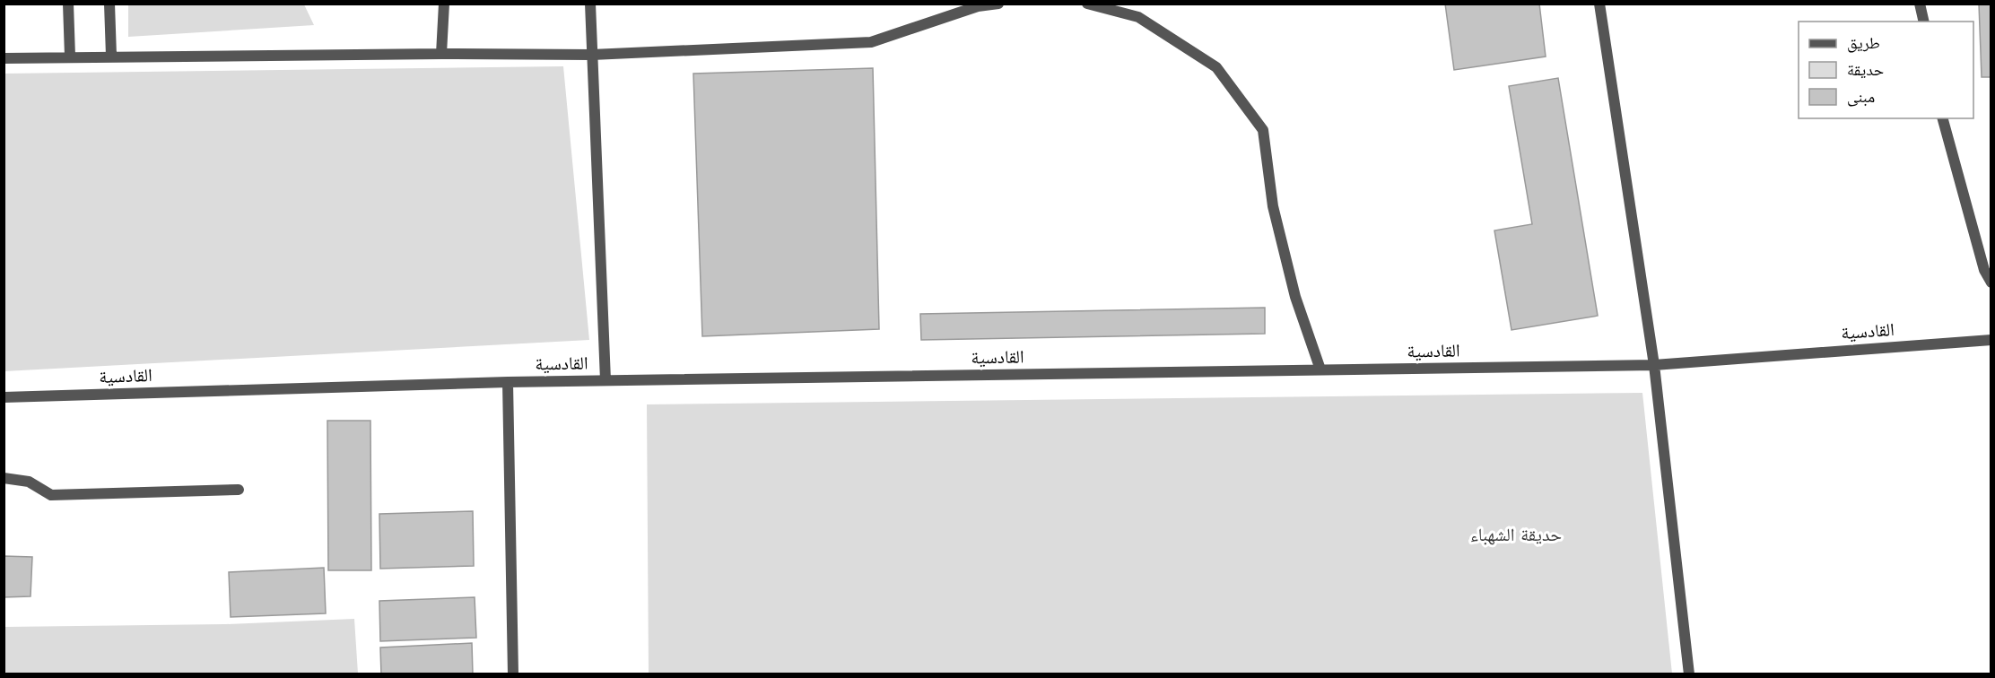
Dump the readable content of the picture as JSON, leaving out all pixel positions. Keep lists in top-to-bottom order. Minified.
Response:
{"streets":{"street":["القادسية"]},"parks":["حديقة الشهباء"],"legend":["طريق","حديقة","مبنى"]}
